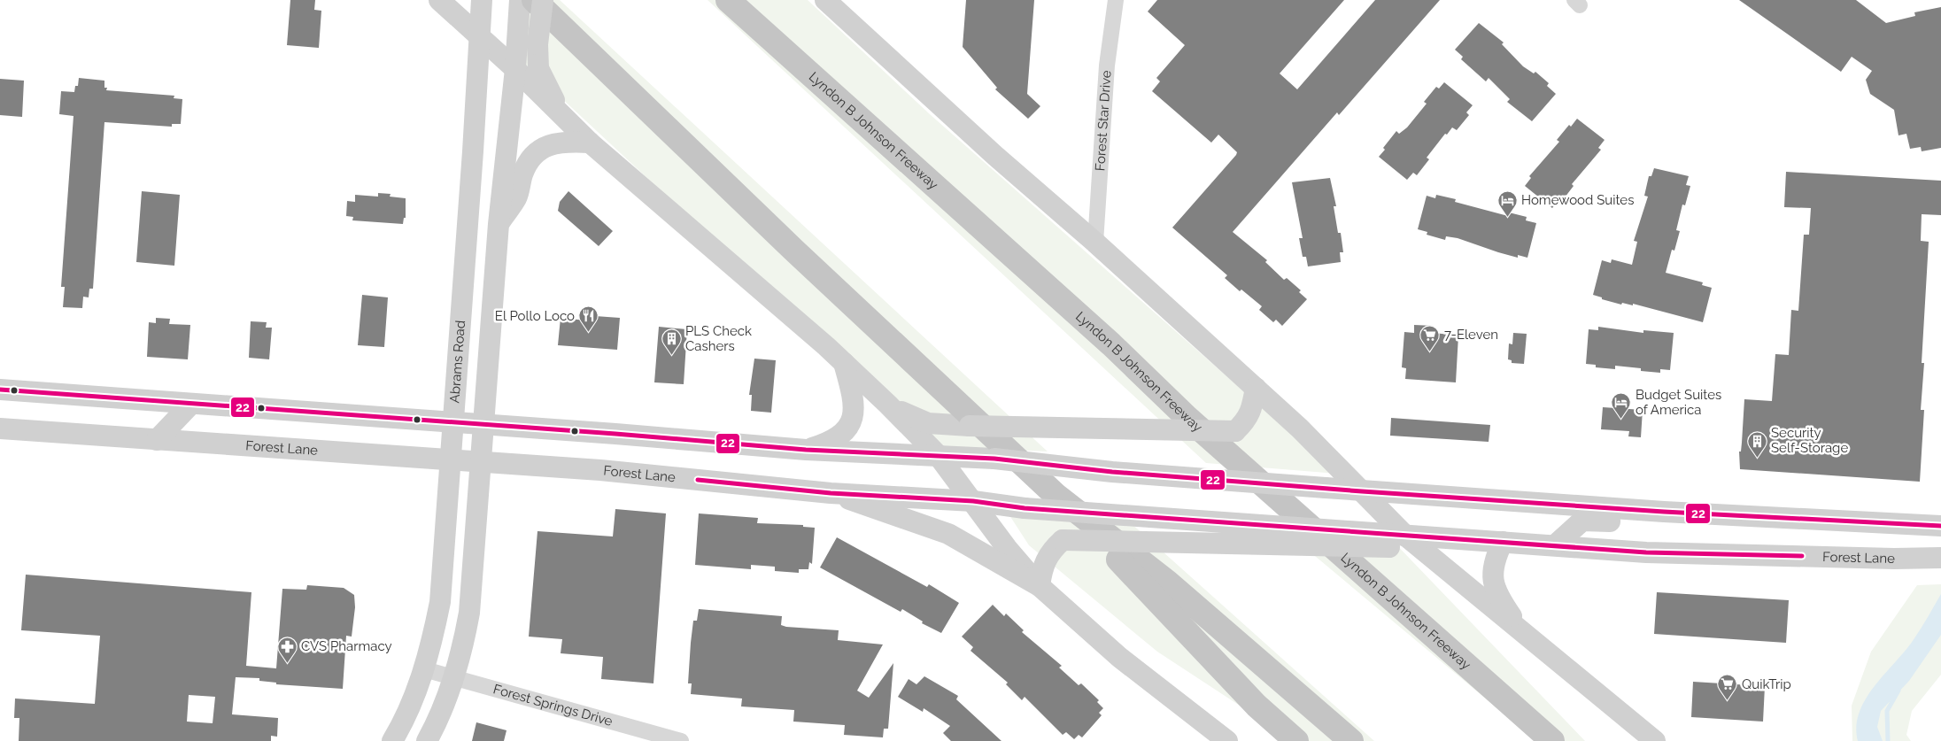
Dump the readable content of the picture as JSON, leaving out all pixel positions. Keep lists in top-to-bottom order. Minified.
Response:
{"streets":{"highway":["Lyndon B Johnson Freeway"],"main road":["Abrams Road","Forest Lane"],"street":["Forest Star Drive","Forest Springs Drive"]},"crossings":[["Abrams Road","Forest Lane"],["Abrams Road","Forest Springs Drive"]],"places":{"hotel":["Homewood Suites","Budget Suites of America"],"restaurant":["El Pollo Loco"],"supermarket":["7-Eleven","QuikTrip"],"building":["PLS Check Cashers","Security Self-Storage"],"pharmacy":["CVS Pharmacy"]},"lines":["transit line 22"]}
